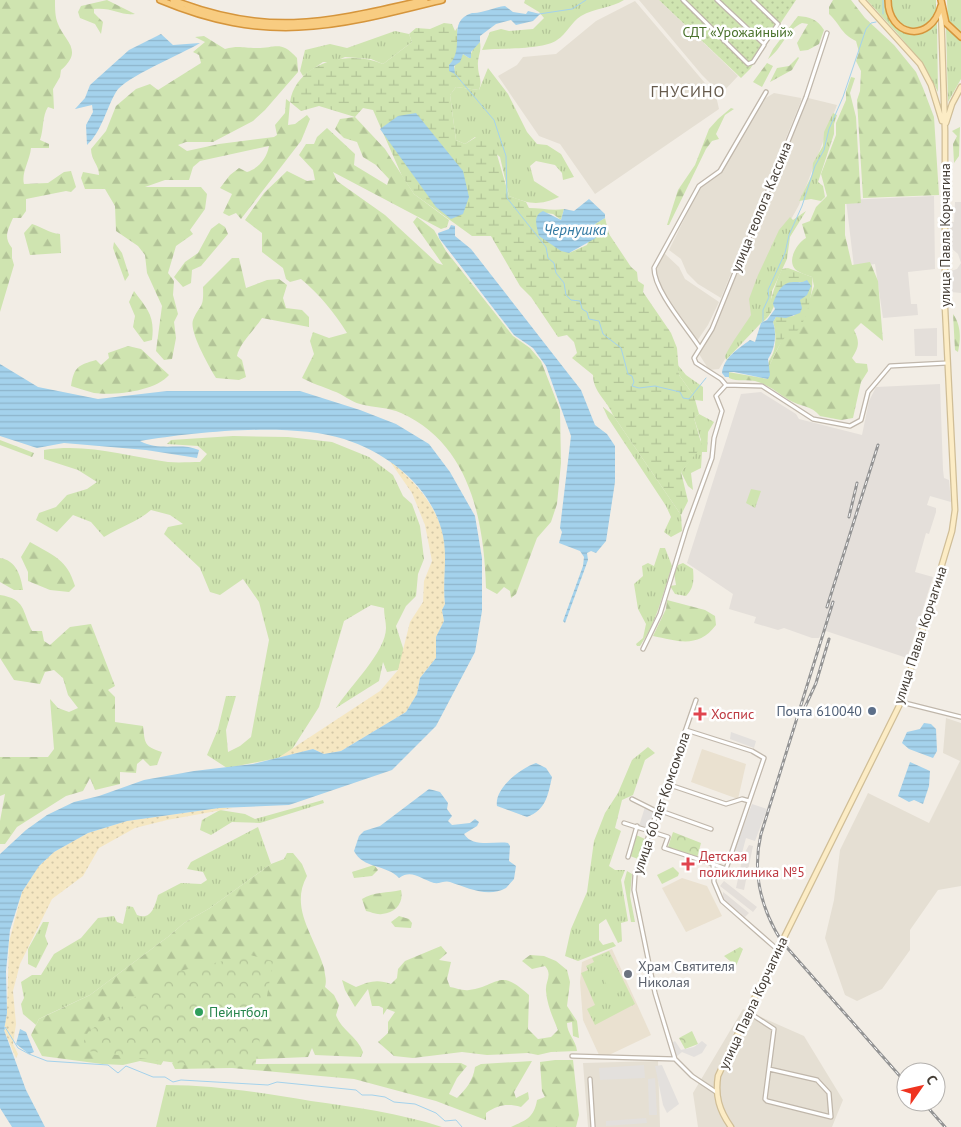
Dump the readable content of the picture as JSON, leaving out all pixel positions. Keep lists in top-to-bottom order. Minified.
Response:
{"streets":{"main road":["улица Павла Корчагина"],"street":["улица геолога Кассина","улица 60 лет Комсомола"]},"crossings":[["улица Павла Корчагина","улица 60 лет Комсомола"]],"districts":["ГНУСИНО"],"water":["Чернушка"],"parks":["СДТ «Урожайный»"],"places":{"other":["Почта 610040","Храм Святителя Николая","Пейнтбол"],"health":["Хоспис","Детская поликлиника №5"]},"north":"top right"}
